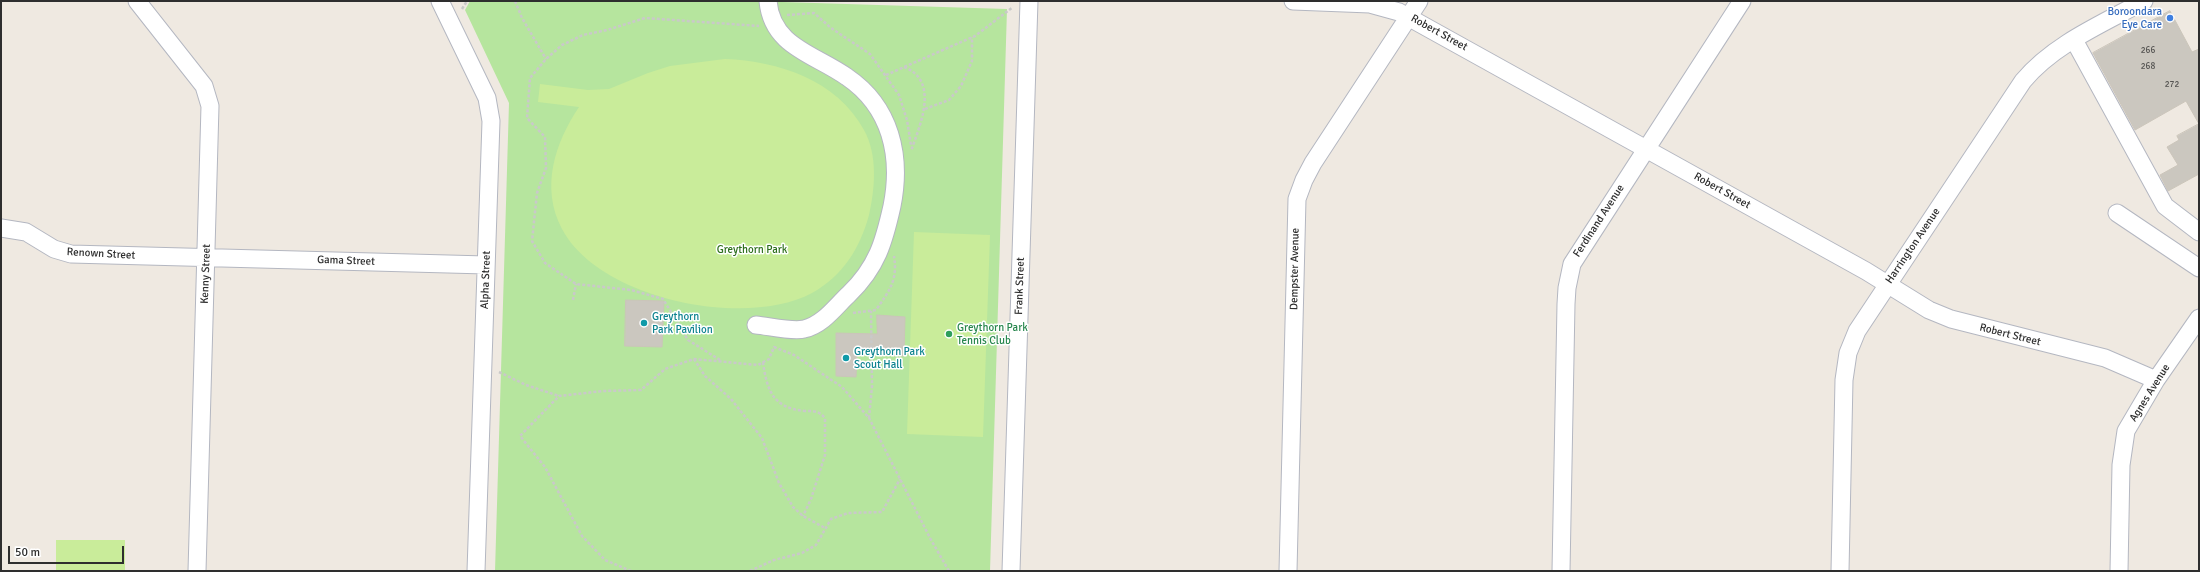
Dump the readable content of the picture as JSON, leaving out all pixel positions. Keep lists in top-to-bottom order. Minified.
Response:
{"streets":{"street":["Robert Street","Ferdinand Avenue","Harrington Avenue","Renown Street","Gama Street","Dempster Avenue","Kenny Street","Alpha Street","Frank Street","Agnes Avenue"]},"crossings":[["Robert Street","Ferdinand Avenue"],["Robert Street","Harrington Avenue"],["Robert Street","Dempster Avenue"],["Robert Street","Agnes Avenue"],["Renown Street","Gama Street"],["Renown Street","Kenny Street"],["Gama Street","Kenny Street"],["Gama Street","Alpha Street"]],"parks":["Greythorn Park"],"places":["Boroondara Eye Care","Greythorn Park Pavilion","Greythorn Park Tennis Club","Greythorn Park Scout Hall"],"house_numbers":["266","268","272"],"scale_bar":"50 m"}
